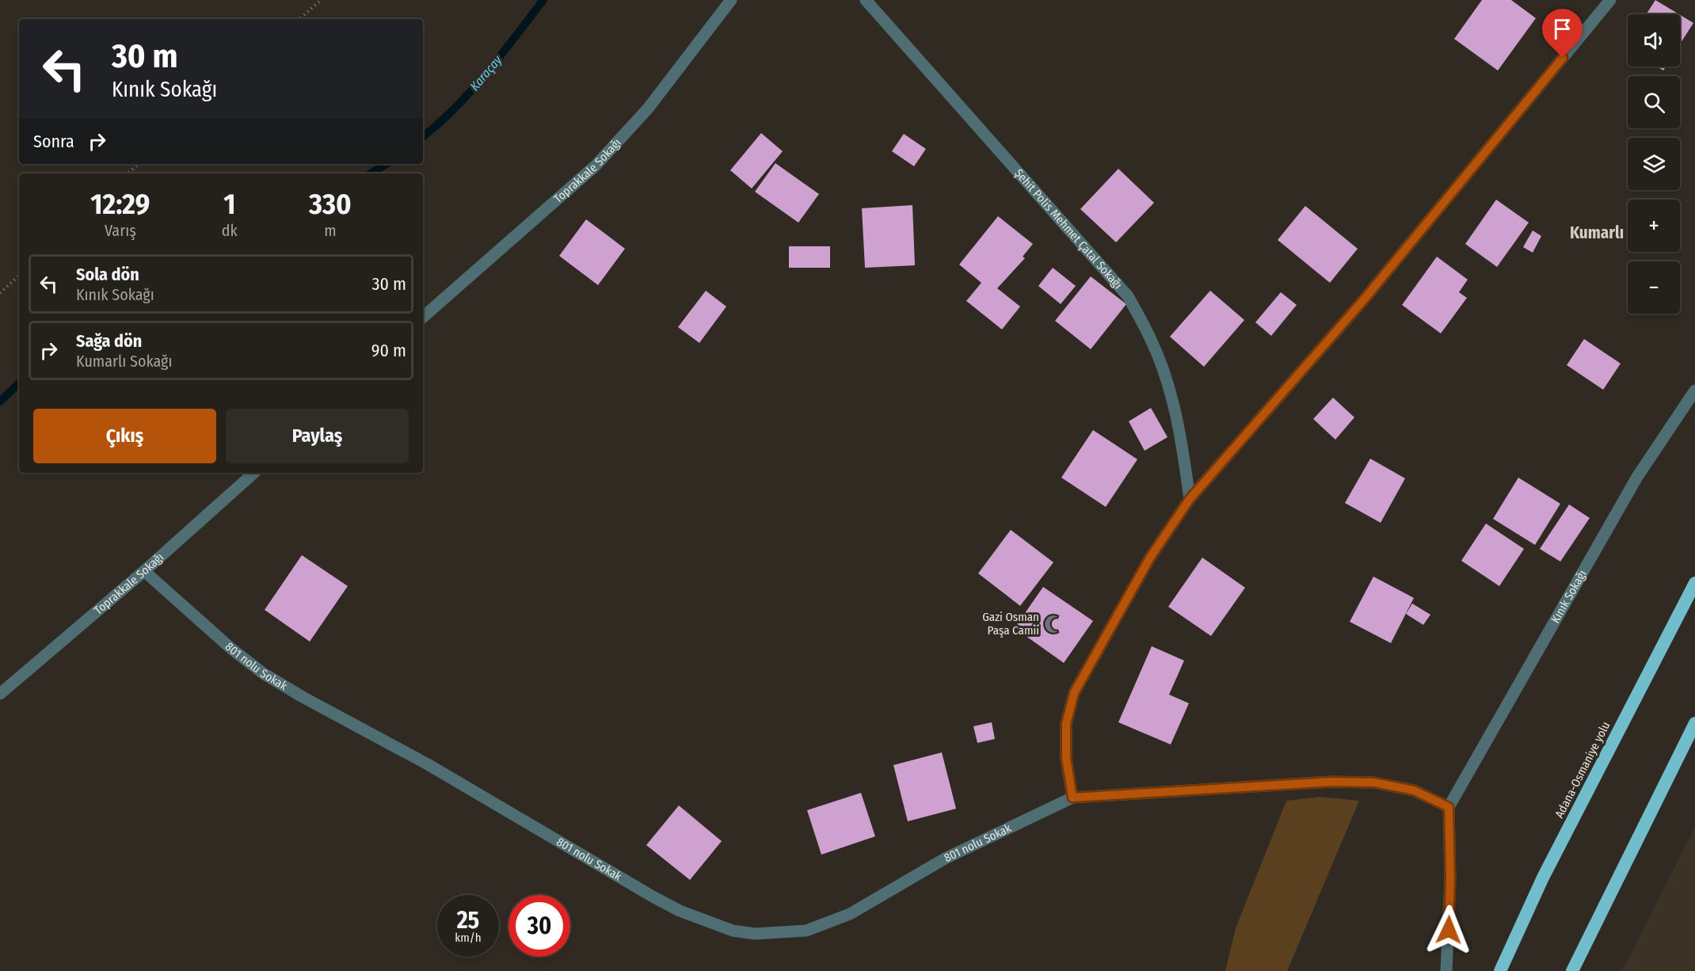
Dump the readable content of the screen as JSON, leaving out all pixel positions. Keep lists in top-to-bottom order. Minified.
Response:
{"streets":{"highway":["Adana-Osmaniye yolu"],"street":["Toprakkale Sokağı","Şehit Polis Mehmet Çatal Sokağı","Kınık Sokağı","801 nolu Sokak"]},"crossings":[["Toprakkale Sokağı","801 nolu Sokak"]],"districts":["Kumarlı"],"water":["Karaçay"],"places":{"mosque":["Gazi Osman Paşa Camii"]},"page":{"map_buttons":["+","−"],"turn":["30 m","Kınık Sokağı"],"then":"Sonra","eta":["12:29","Varış","1","dk","330","m"],"list":[{"name":"Sola dön","note":"Kınık Sokağı","value":"30 m"},{"name":"Sağa dön","note":"Kumarlı Sokağı","value":"90 m"}],"buttons":["Çıkış","Paylaş"],"speed":"25 km/h","limit":"30"}}
